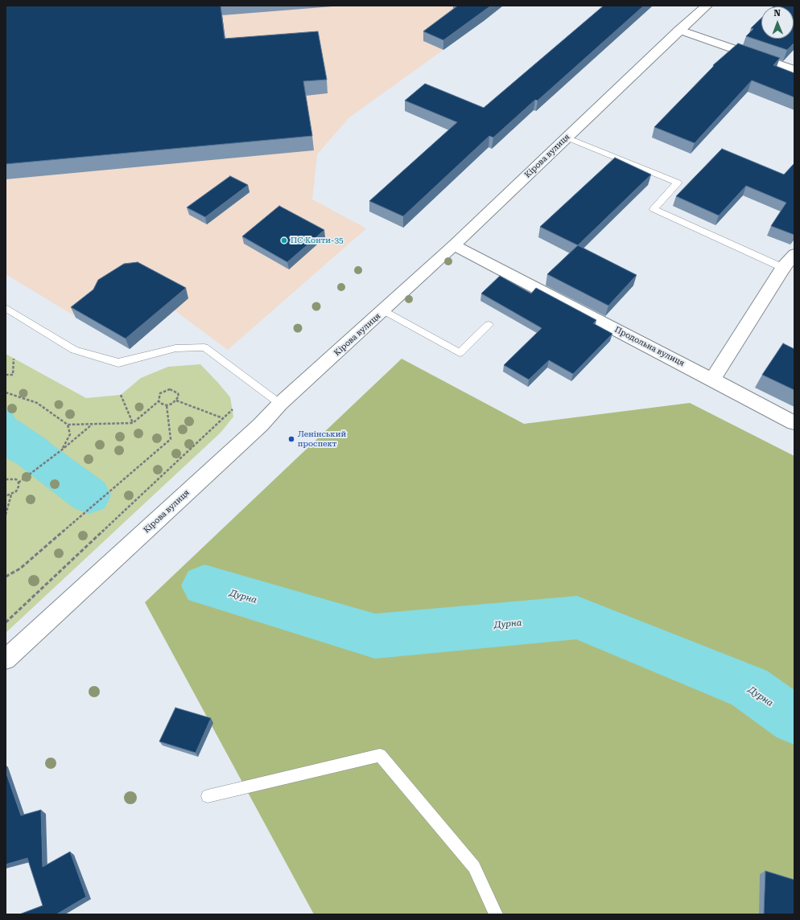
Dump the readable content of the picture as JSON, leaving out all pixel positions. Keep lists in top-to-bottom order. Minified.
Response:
{"streets":{"street":["Кірова вулиця","Продольна вулиця"]},"crossings":[["Кірова вулиця","Продольна вулиця"]],"water":["Дурна"],"places":["ПС Конти-35","Ленінський проспект"],"north":"top"}
